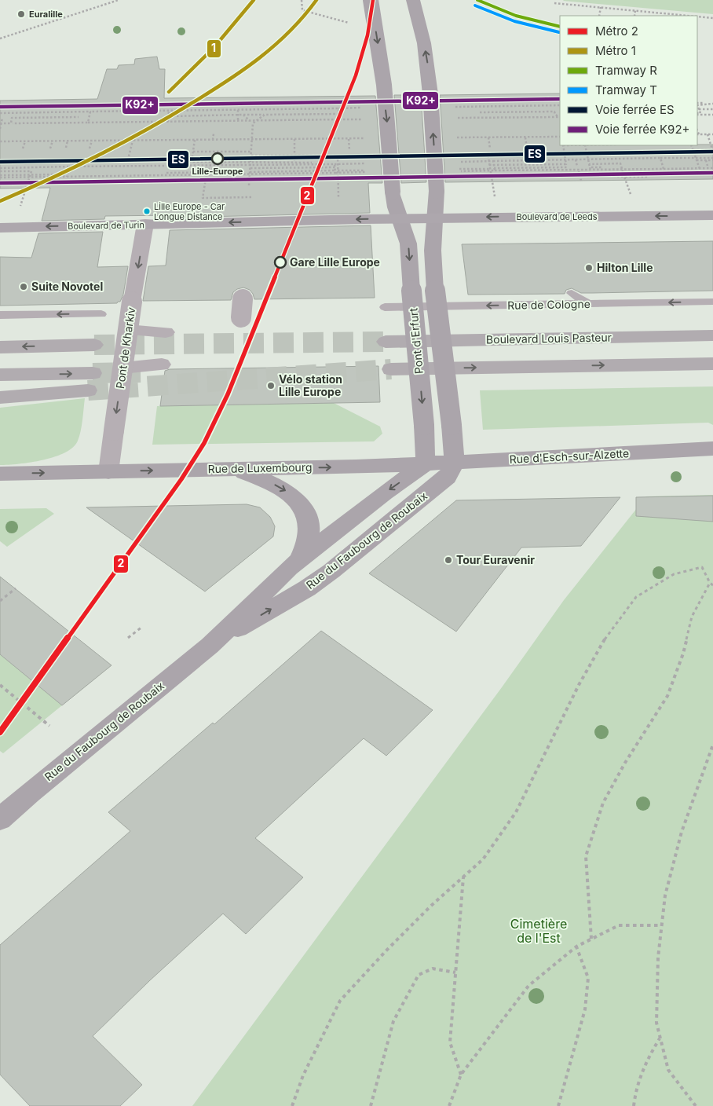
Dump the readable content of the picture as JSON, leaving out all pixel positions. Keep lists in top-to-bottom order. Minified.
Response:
{"streets":{"highway":["Boulevard Louis Pasteur"],"main road":["Boulevard de Leeds","Boulevard de Turin","Pont d'Erfurt","Rue d'Esch-sur-Alzette","Rue de Luxembourg","Rue du Faubourg de Roubaix"],"street":["Pont de Kharkiv"],"lane":["Rue de Cologne"]},"crossings":[["Boulevard de Leeds","Boulevard de Turin"],["Boulevard de Leeds","Pont d'Erfurt"],["Boulevard de Turin","Pont d'Erfurt"],["Boulevard de Turin","Pont de Kharkiv"],["Pont d'Erfurt","Rue d'Esch-sur-Alzette"],["Pont d'Erfurt","Rue de Luxembourg"],["Pont d'Erfurt","Rue du Faubourg de Roubaix"],["Pont de Kharkiv","Rue de Luxembourg"],["Rue d'Esch-sur-Alzette","Rue de Luxembourg"],["Rue d'Esch-sur-Alzette","Rue du Faubourg de Roubaix"],["Rue de Luxembourg","Rue du Faubourg de Roubaix"]],"one_way":["Boulevard de Leeds","Boulevard de Turin","Rue de Cologne","Pont de Kharkiv","Rue de Luxembourg"],"parks":["Cimetière de l'Est"],"places":["Euralille","Lille-Europe","Lille Europe - Car Longue Distance","Gare Lille Europe","Hilton Lille","Suite Novotel","Vélo station Lille Europe","Tour Euravenir"],"lines":["metro line 2","metro line 1","tram line R","tram line T","rail line K92+","rail line ES"],"legend":["Métro 2","Métro 1","Tramway R","Tramway T","Voie ferrée ES","Voie ferrée K92+"]}
